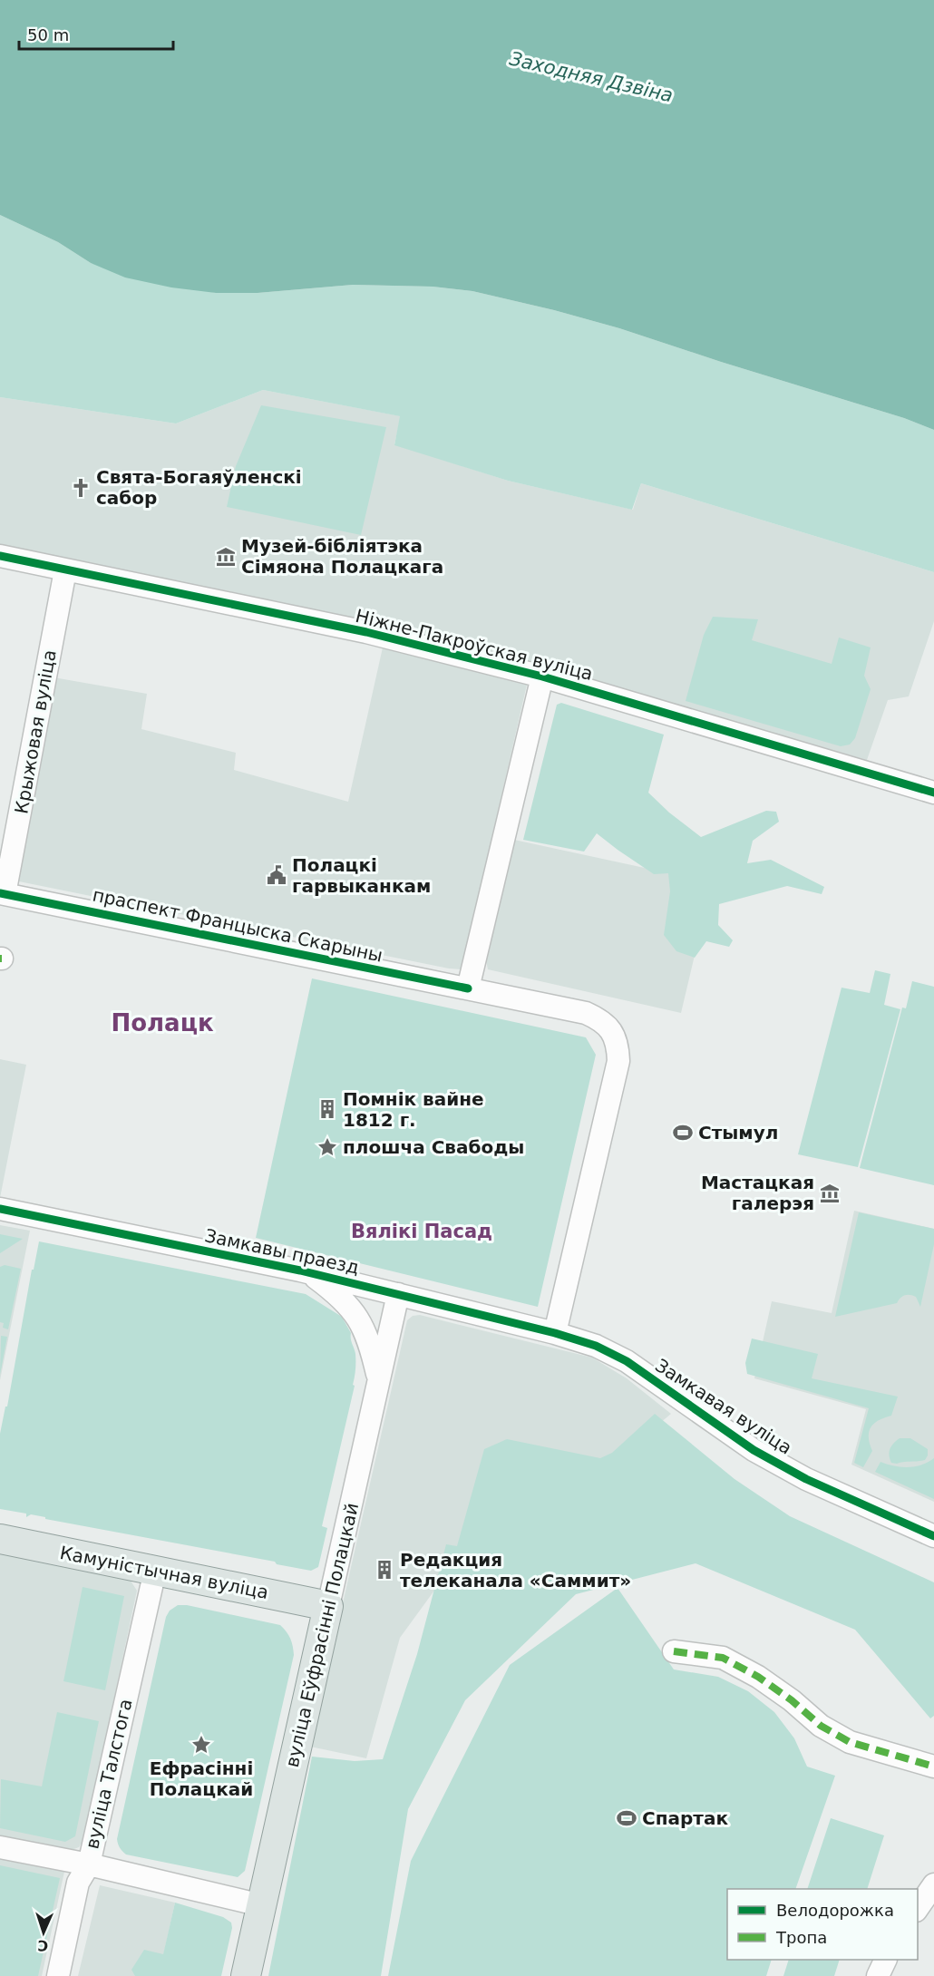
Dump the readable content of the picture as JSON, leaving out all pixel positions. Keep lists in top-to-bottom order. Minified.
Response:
{"streets":{"main road":["Камуністычная вуліца","вуліца Еўфрасінні Полацкай"],"street":["Ніжне-Пакроўская вуліца","Крыжовая вуліца","праспект Францыска Скарыны","Замкавы праезд","Замкавая вуліца","вуліца Талстога"]},"crossings":[["Ніжне-Пакроўская вуліца","Крыжовая вуліца"],["Крыжовая вуліца","праспект Францыска Скарыны"],["праспект Францыска Скарыны","Замкавы праезд"],["праспект Францыска Скарыны","Замкавая вуліца"],["Замкавы праезд","Замкавая вуліца"],["Замкавы праезд","вуліца Еўфрасінні Полацкай"],["Камуністычная вуліца","вуліца Еўфрасінні Полацкай"],["Камуністычная вуліца","вуліца Талстога"]],"districts":["Полацк","Вялікі Пасад"],"water":["Заходняя Дзвіна"],"places":{"church":["Свята-Богаяўленскі сабор"],"museum":["Музей-бібліятэка Сімяона Полацкага","Мастацкая галерэя"],"public building":["Полацкі гарвыканкам"],"building":["Помнік вайне 1812 г.","Редакция телеканала «Саммит»"],"sports":["Стымул","Спартак"],"place":["плошча Свабоды","Ефрасінні Полацкай"]},"legend":["Велодорожка","Тропа"],"scale_bar":"50 m","north":"bottom"}
